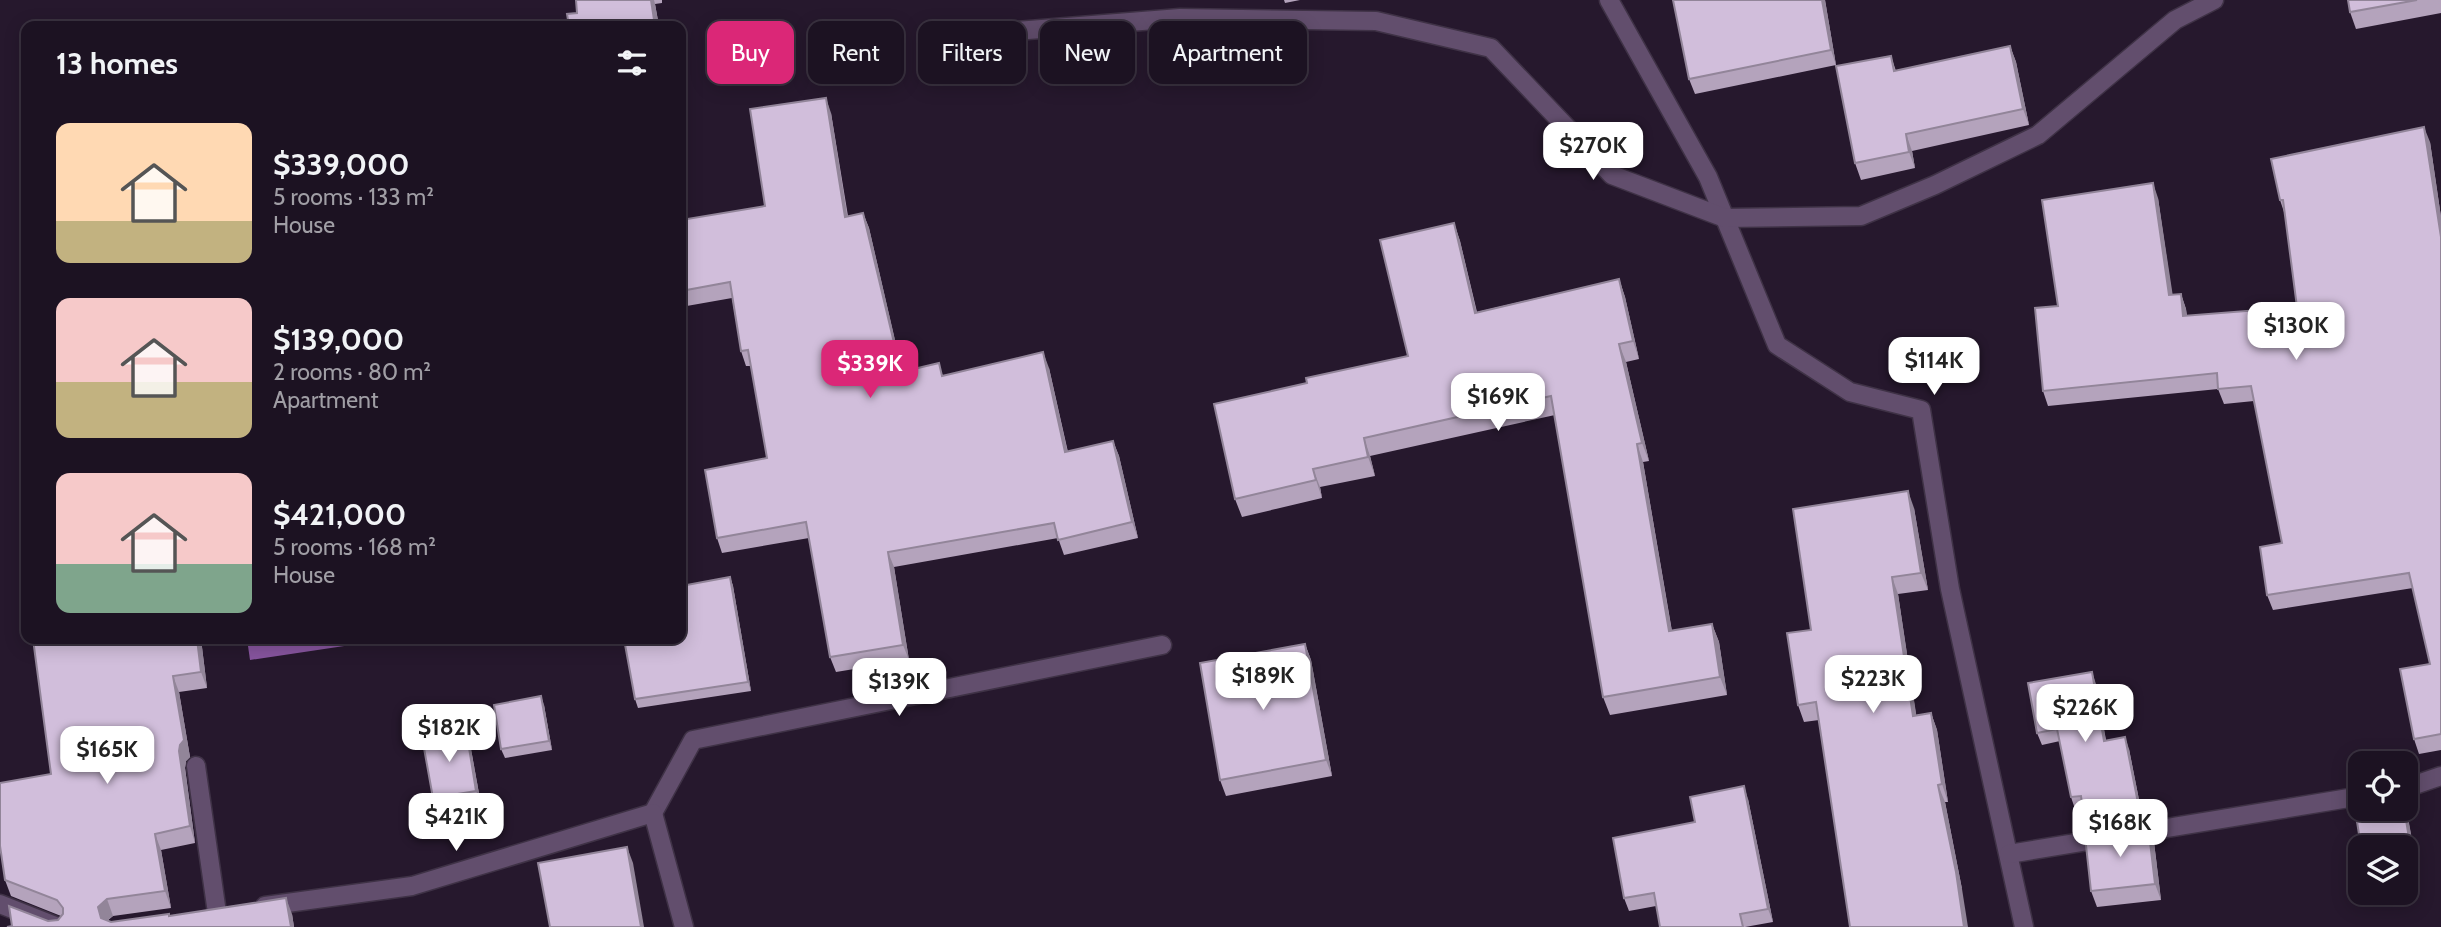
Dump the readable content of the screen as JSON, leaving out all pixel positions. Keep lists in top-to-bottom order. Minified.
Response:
{"page":{"chip":["Buy","Rent","Filters","New","Apartment"],"heading":"13 homes","list":[{"name":"$339,000","note":"5 rooms · 133 m² · House"},{"name":"$139,000","note":"2 rooms · 80 m² · Apartment"},{"name":"$421,000","note":"5 rooms · 168 m² · House"}],"price":["$270K","$130K","$114K","$339K","$169K","$189K","$223K","$139K","$226K","$182K","$165K","$421K","$168K"]}}
